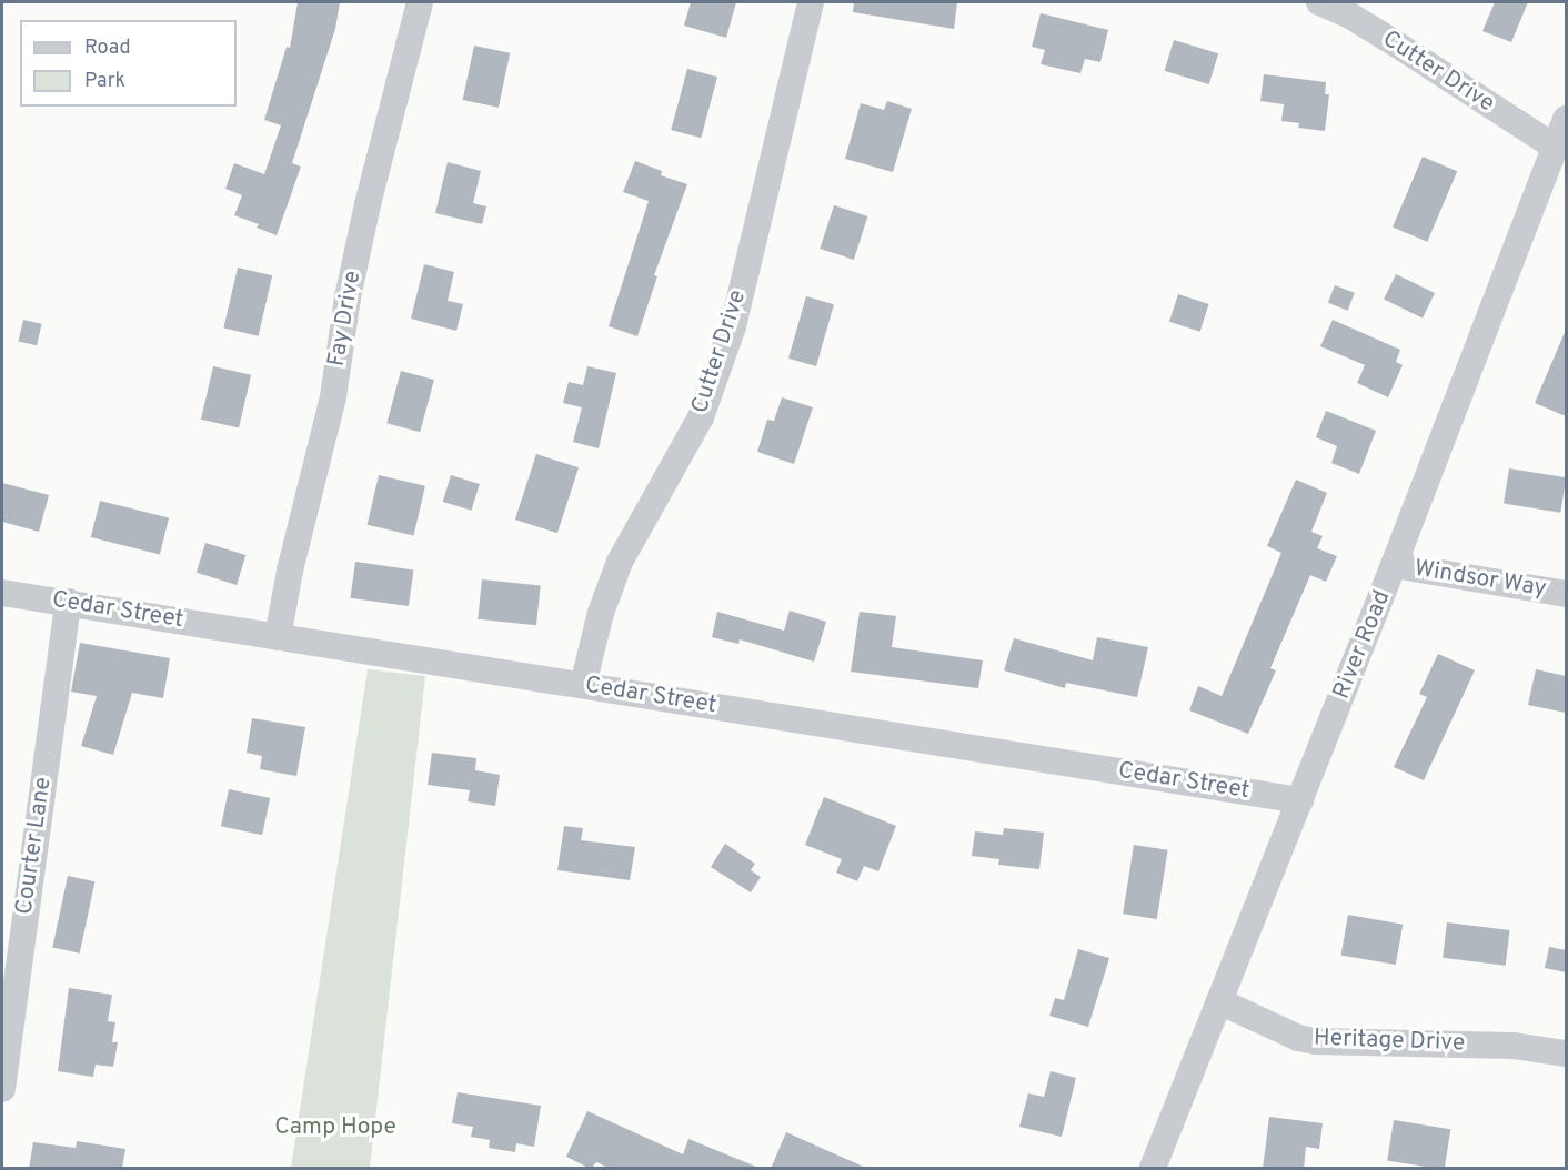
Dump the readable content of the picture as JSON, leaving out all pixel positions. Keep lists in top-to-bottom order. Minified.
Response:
{"streets":{"street":["Cutter Drive","Fay Drive","Windsor Way","Cedar Street","River Road","Courter Lane","Heritage Drive"]},"crossings":[["Cutter Drive","Cedar Street"],["Cutter Drive","River Road"],["Fay Drive","Cedar Street"],["Windsor Way","River Road"],["Cedar Street","River Road"],["Cedar Street","Courter Lane"],["River Road","Heritage Drive"]],"parks":["Camp Hope"],"legend":["Road","Park"]}
